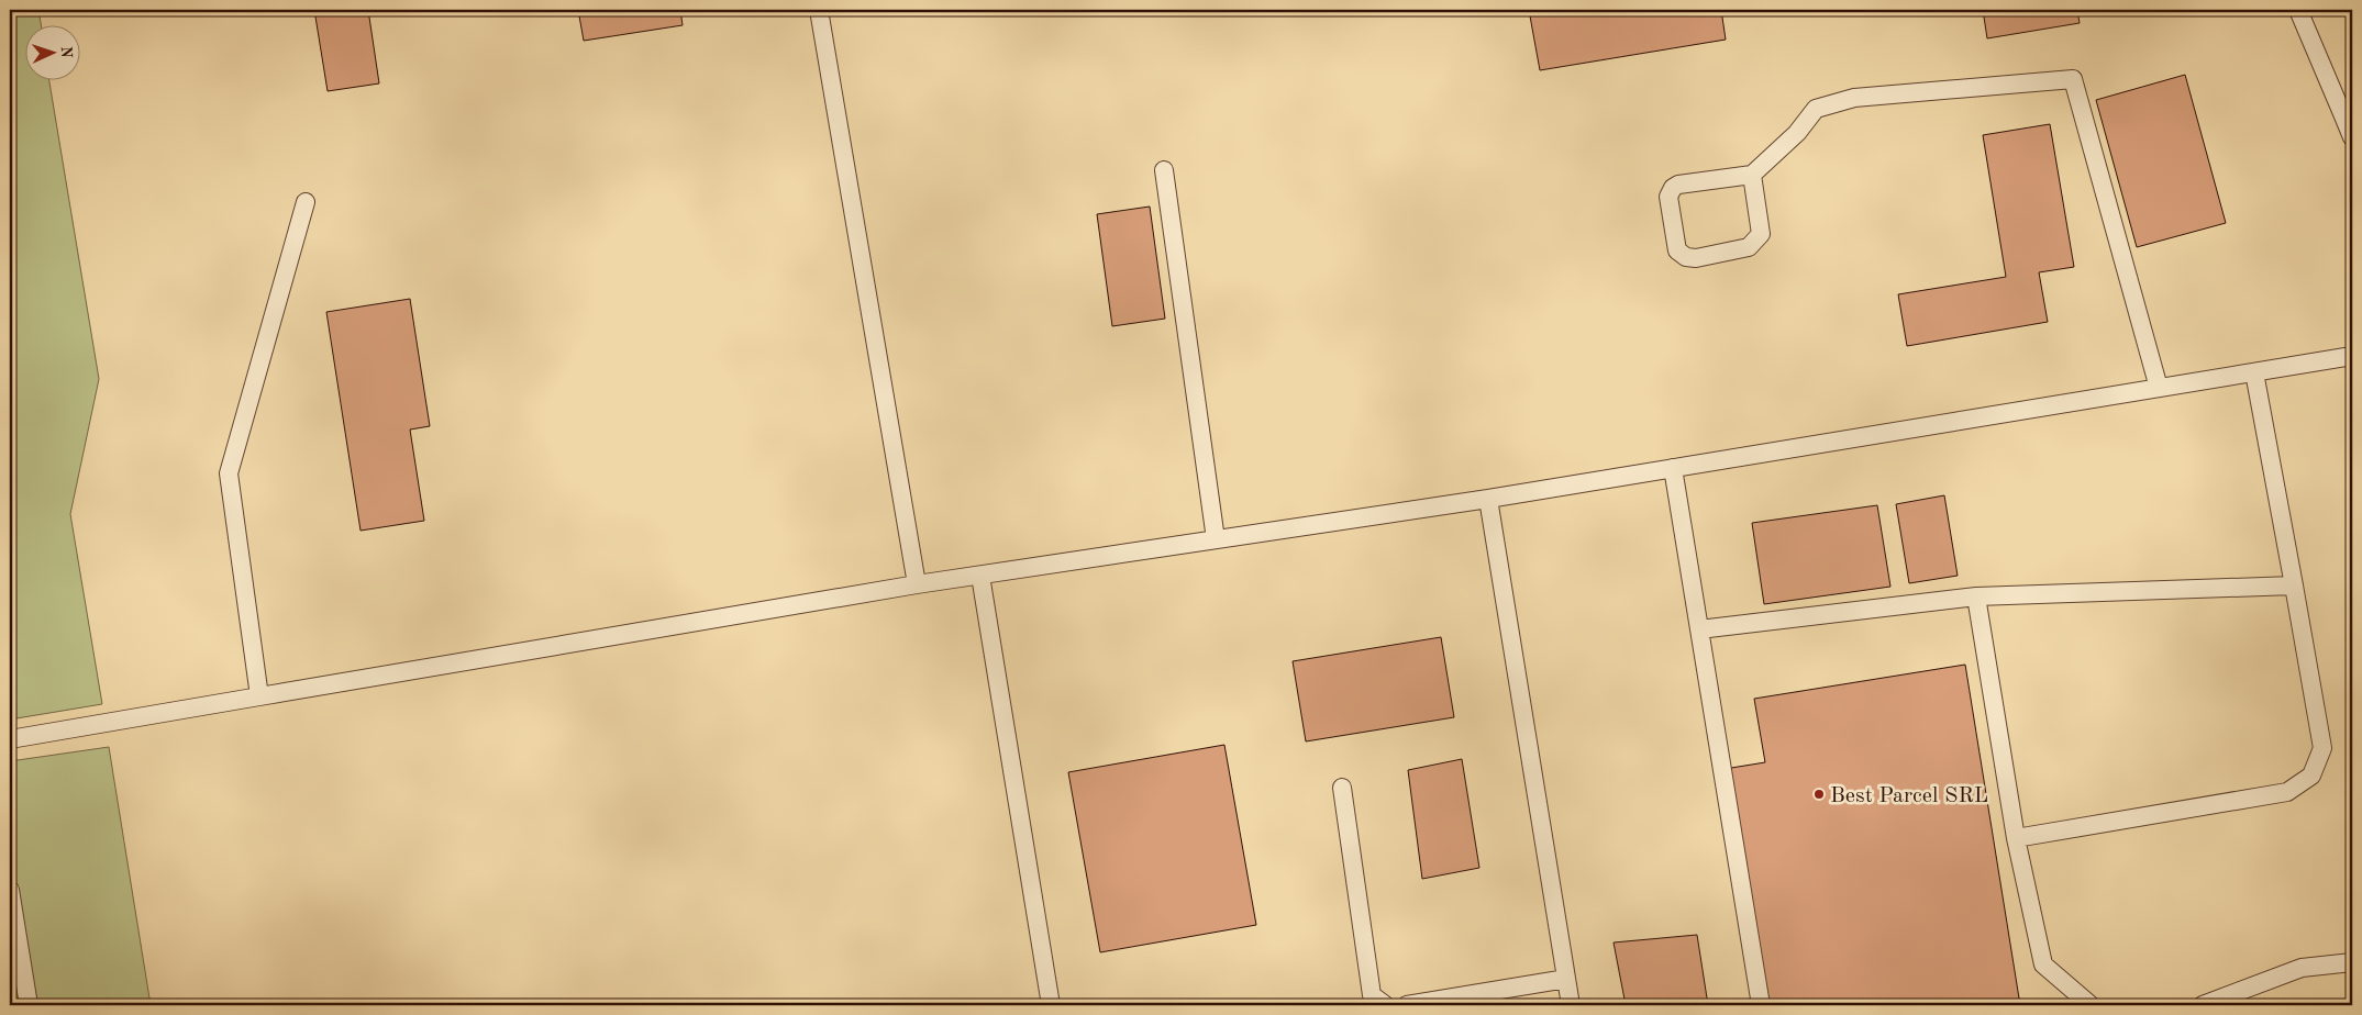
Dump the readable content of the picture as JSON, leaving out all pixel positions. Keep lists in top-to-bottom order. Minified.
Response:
{"places":["Best Parcel SRL"],"north":"right"}
